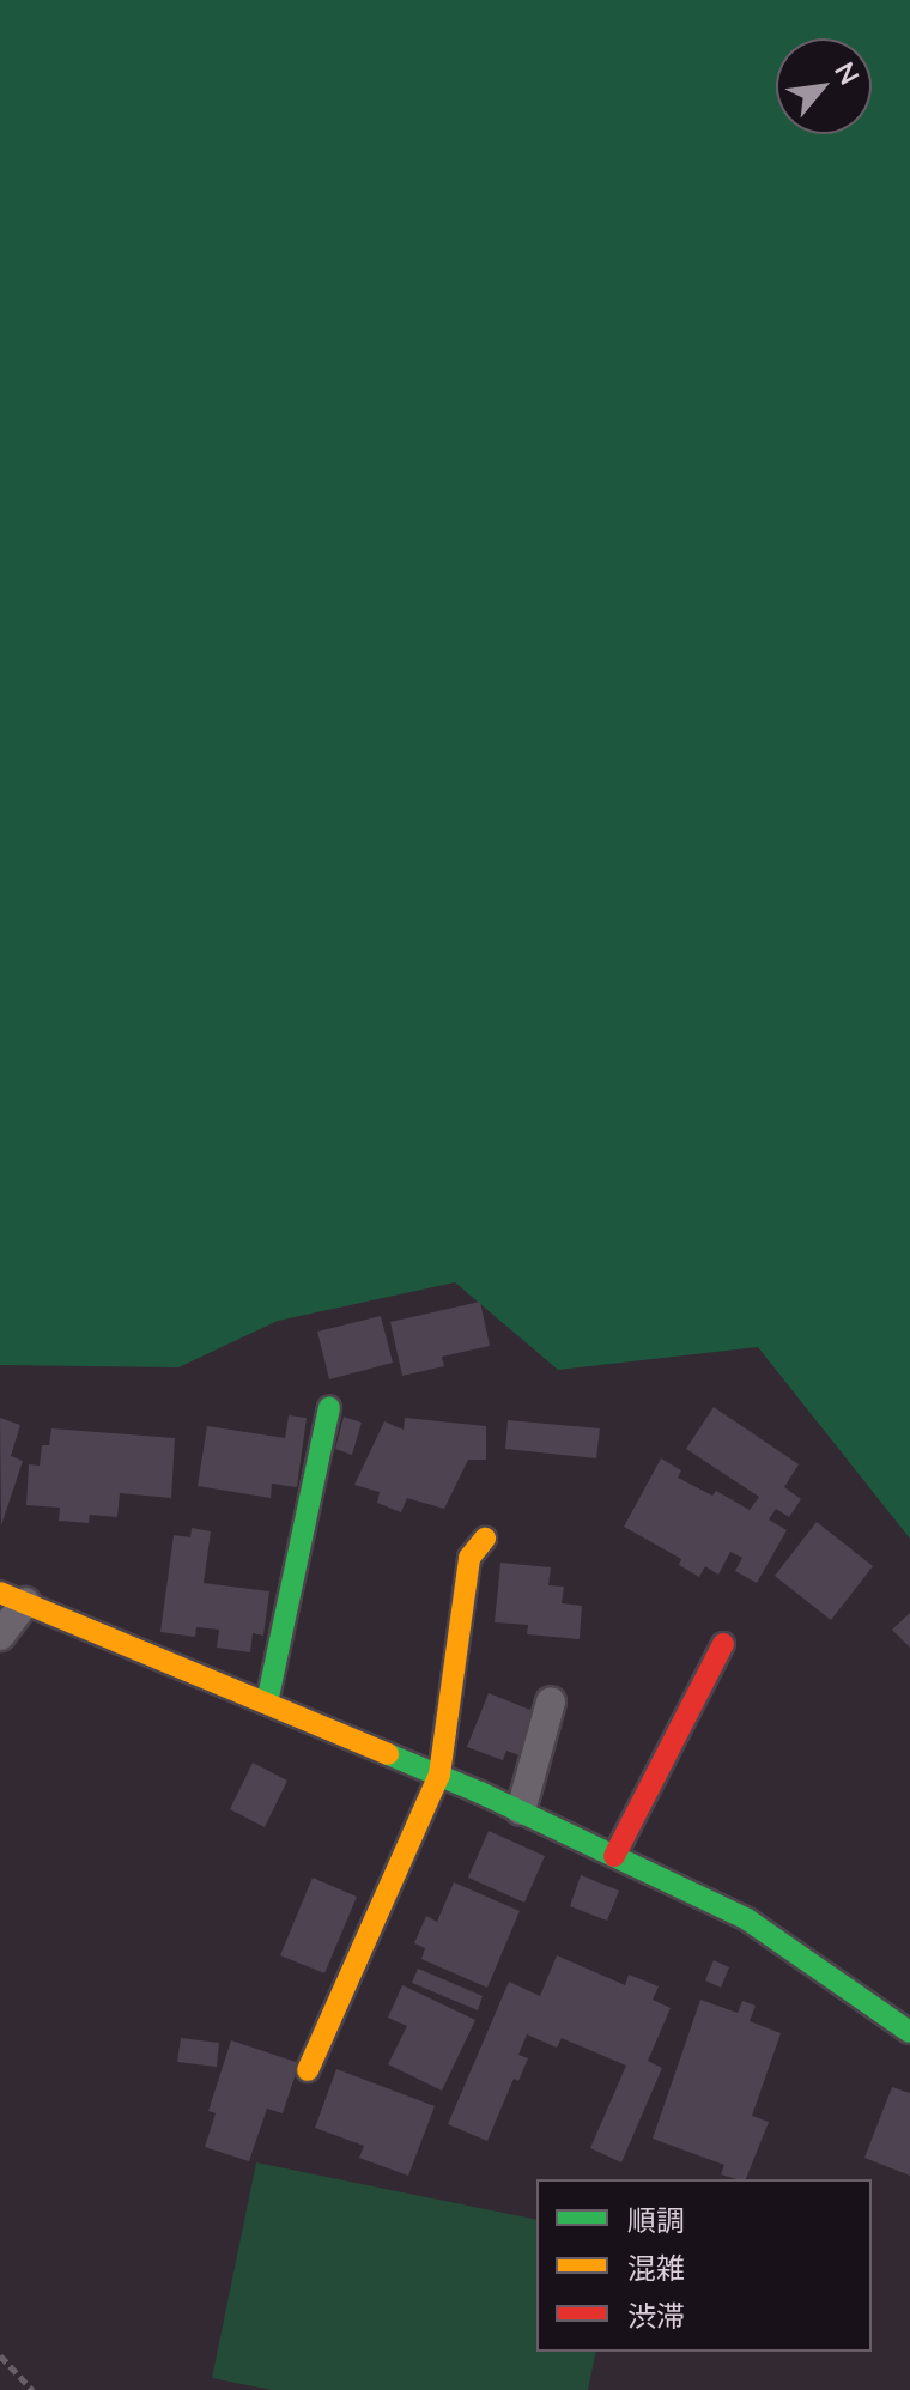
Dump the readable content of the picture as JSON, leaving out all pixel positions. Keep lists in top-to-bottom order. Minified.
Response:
{"legend":["順調","混雑","渋滞"],"north":"top right"}
